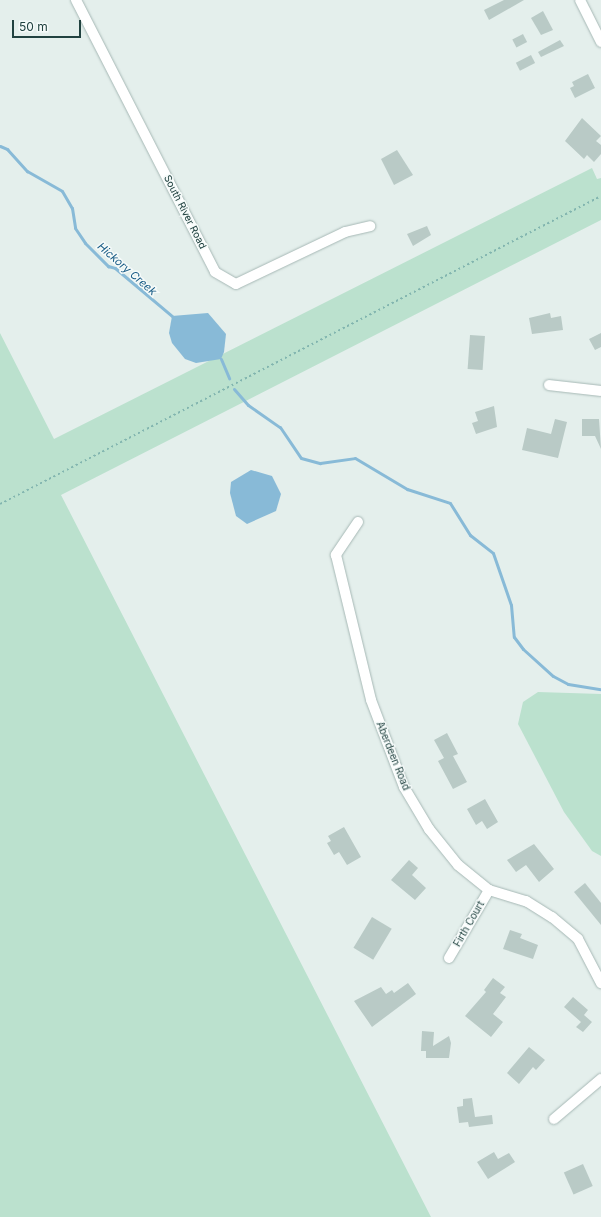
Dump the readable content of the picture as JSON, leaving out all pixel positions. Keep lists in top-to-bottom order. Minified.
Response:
{"streets":{"street":["South River Road","Aberdeen Road","Firth Court"]},"crossings":[["Aberdeen Road","Firth Court"]],"water":["Hickory Creek"],"scale_bar":"50 m"}
